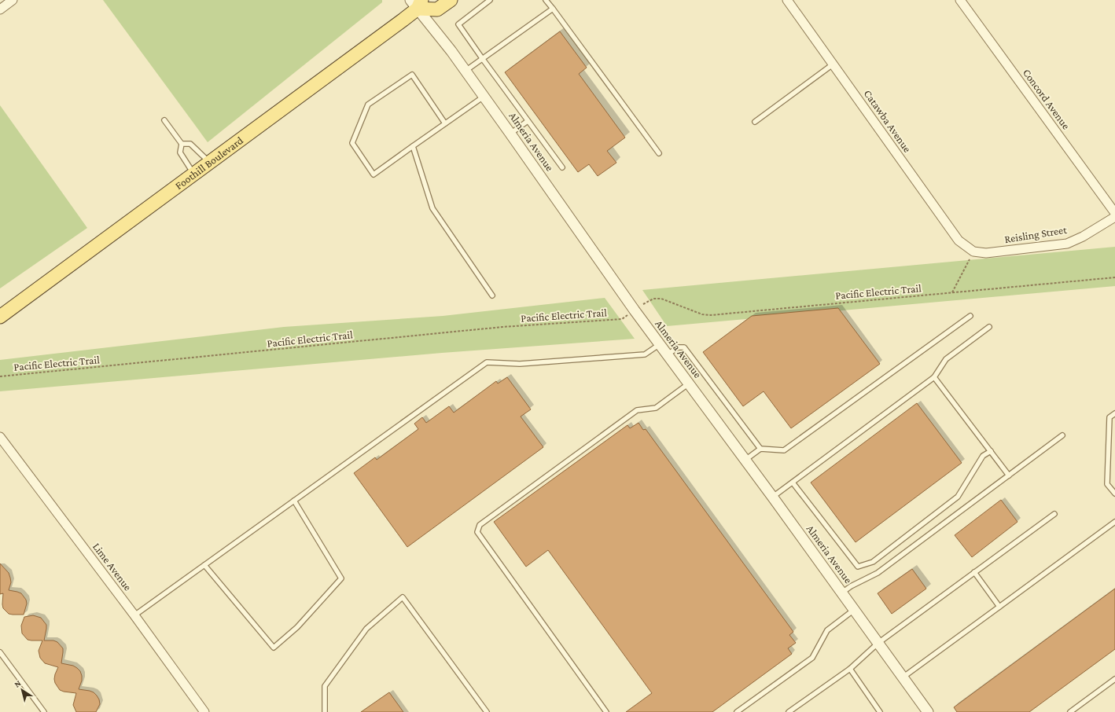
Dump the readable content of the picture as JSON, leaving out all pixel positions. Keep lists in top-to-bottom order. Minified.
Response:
{"streets":{"main road":["Foothill Boulevard"],"street":["Concord Avenue","Catawba Avenue","Almeria Avenue","Reisling Street","Lime Avenue"],"path":["Pacific Electric Trail"]},"crossings":[["Catawba Avenue","Reisling Street"],["Almeria Avenue","Foothill Boulevard"]],"north":"top left"}
